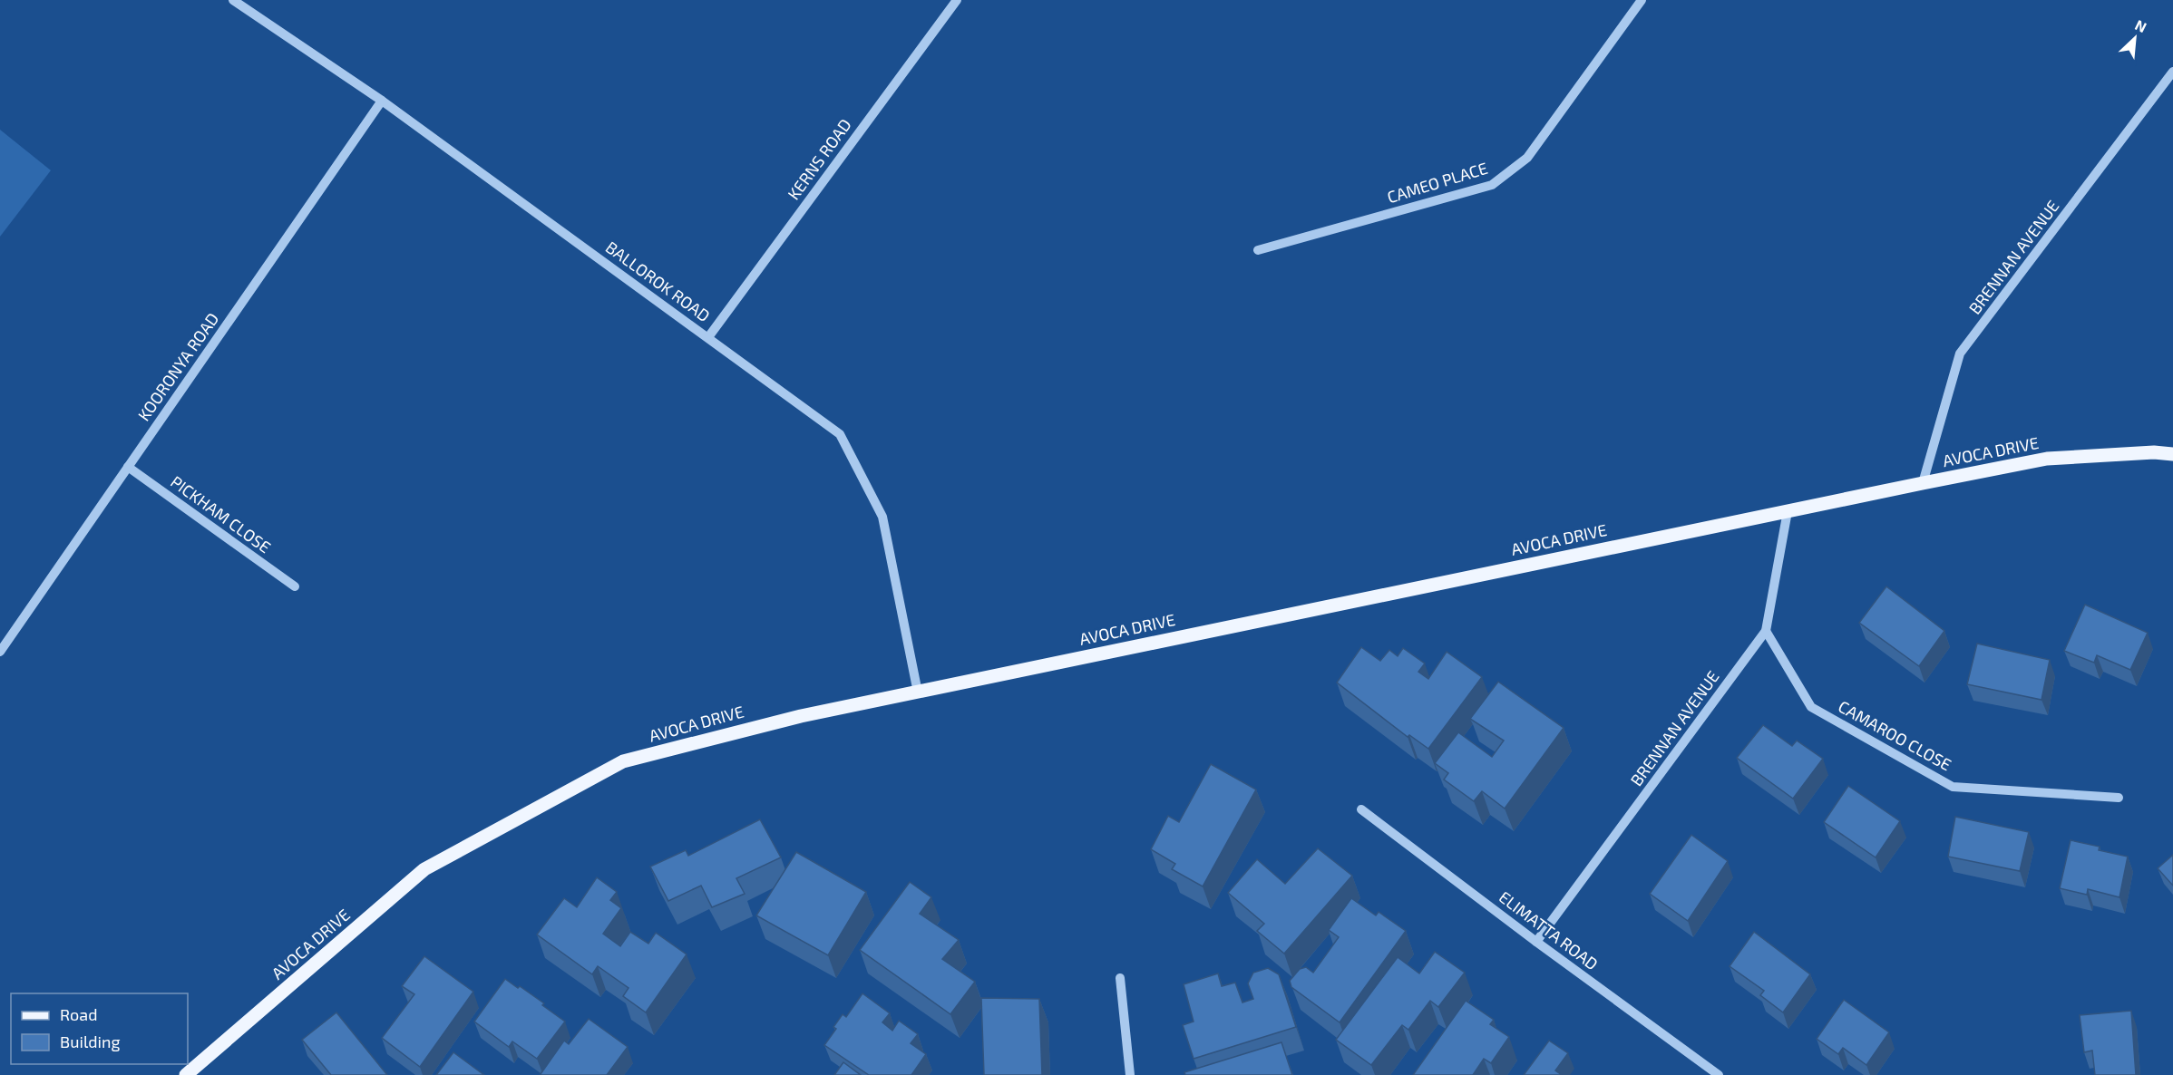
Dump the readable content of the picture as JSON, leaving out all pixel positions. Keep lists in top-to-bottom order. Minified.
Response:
{"streets":{"main road":["AVOCA DRIVE"],"street":["KERNS ROAD","CAMEO PLACE","BRENNAN AVENUE","BALLOROK ROAD","KOORONYA ROAD","PICKHAM CLOSE","CAMAROO CLOSE","ELIMATTA ROAD"]},"crossings":[["KERNS ROAD","BALLOROK ROAD"],["BRENNAN AVENUE","AVOCA DRIVE"],["BRENNAN AVENUE","CAMAROO CLOSE"],["BRENNAN AVENUE","ELIMATTA ROAD"],["BALLOROK ROAD","KOORONYA ROAD"],["BALLOROK ROAD","AVOCA DRIVE"],["KOORONYA ROAD","PICKHAM CLOSE"]],"legend":["Road","Building"],"north":"top right"}
